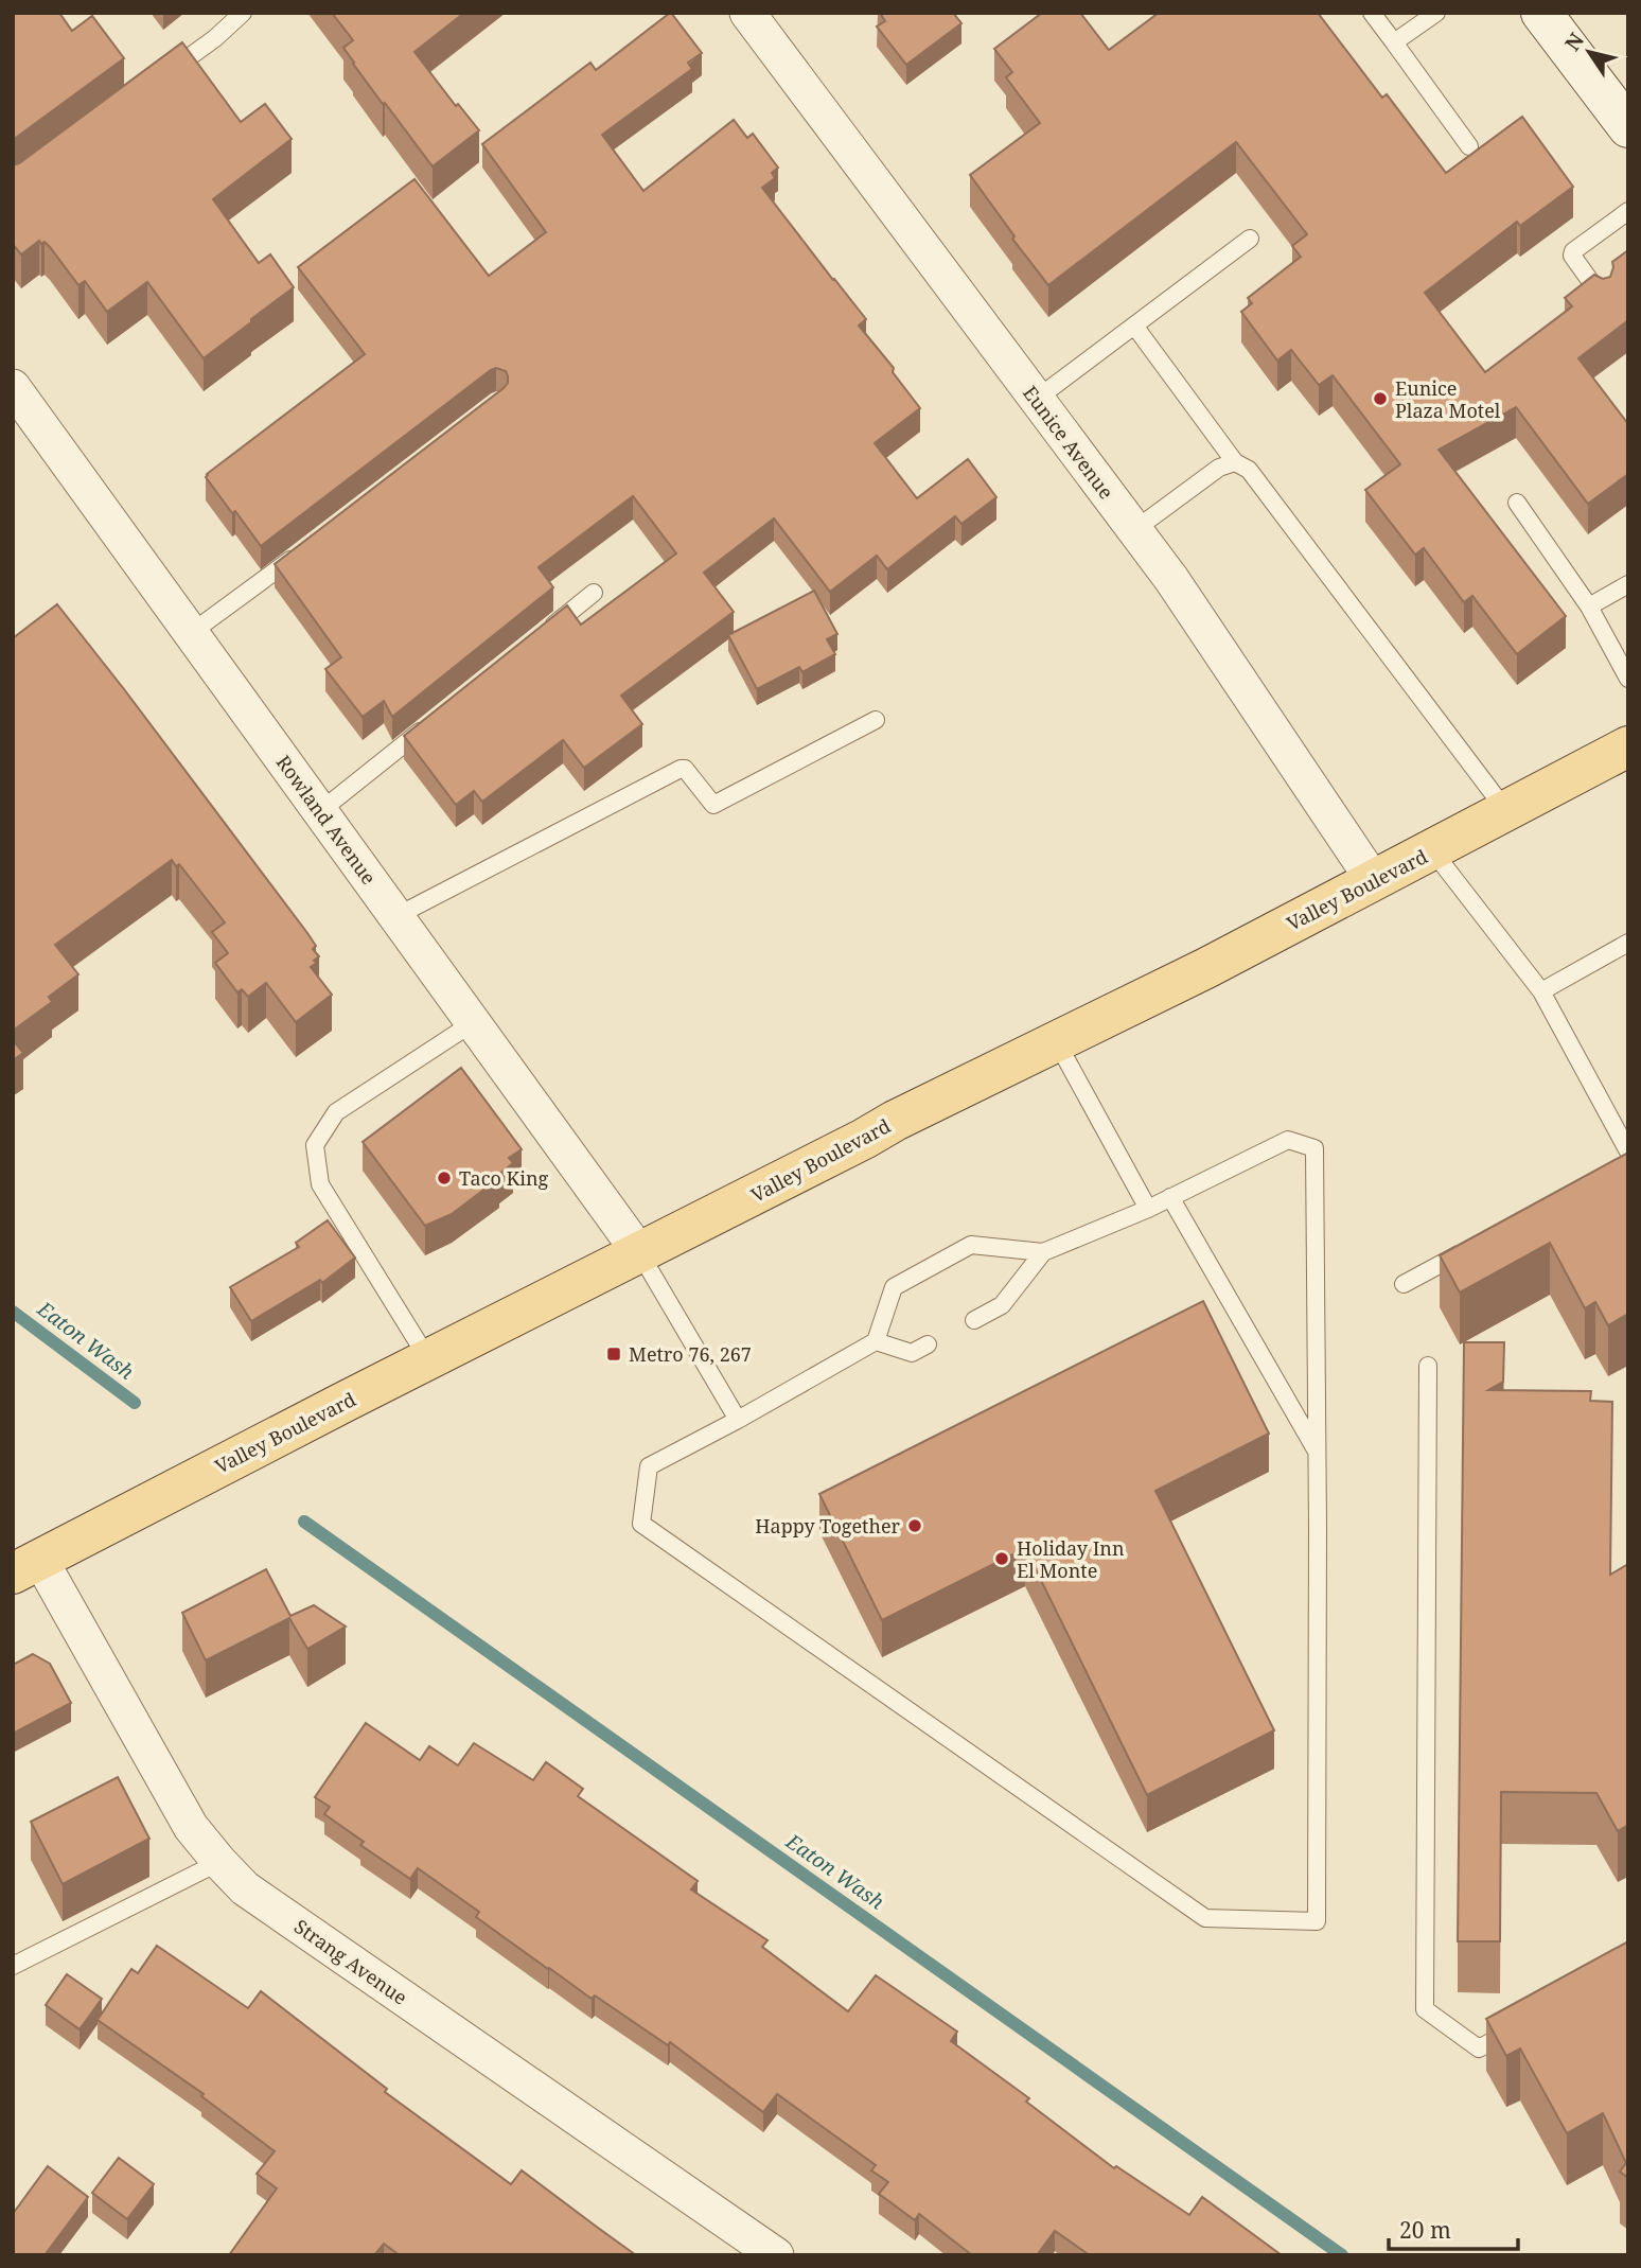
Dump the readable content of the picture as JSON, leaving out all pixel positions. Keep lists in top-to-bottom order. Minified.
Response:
{"streets":{"main road":["Valley Boulevard"],"street":["Eunice Avenue","Rowland Avenue","Strang Avenue"]},"crossings":[["Eunice Avenue","Valley Boulevard"],["Rowland Avenue","Valley Boulevard"],["Valley Boulevard","Strang Avenue"]],"water":["Eaton Wash"],"places":{"other":["Eunice Plaza Motel","Taco King","Happy Together","Holiday Inn El Monte"],"transit":["Metro 76, 267"]},"scale_bar":"20 m","north":"top left"}
